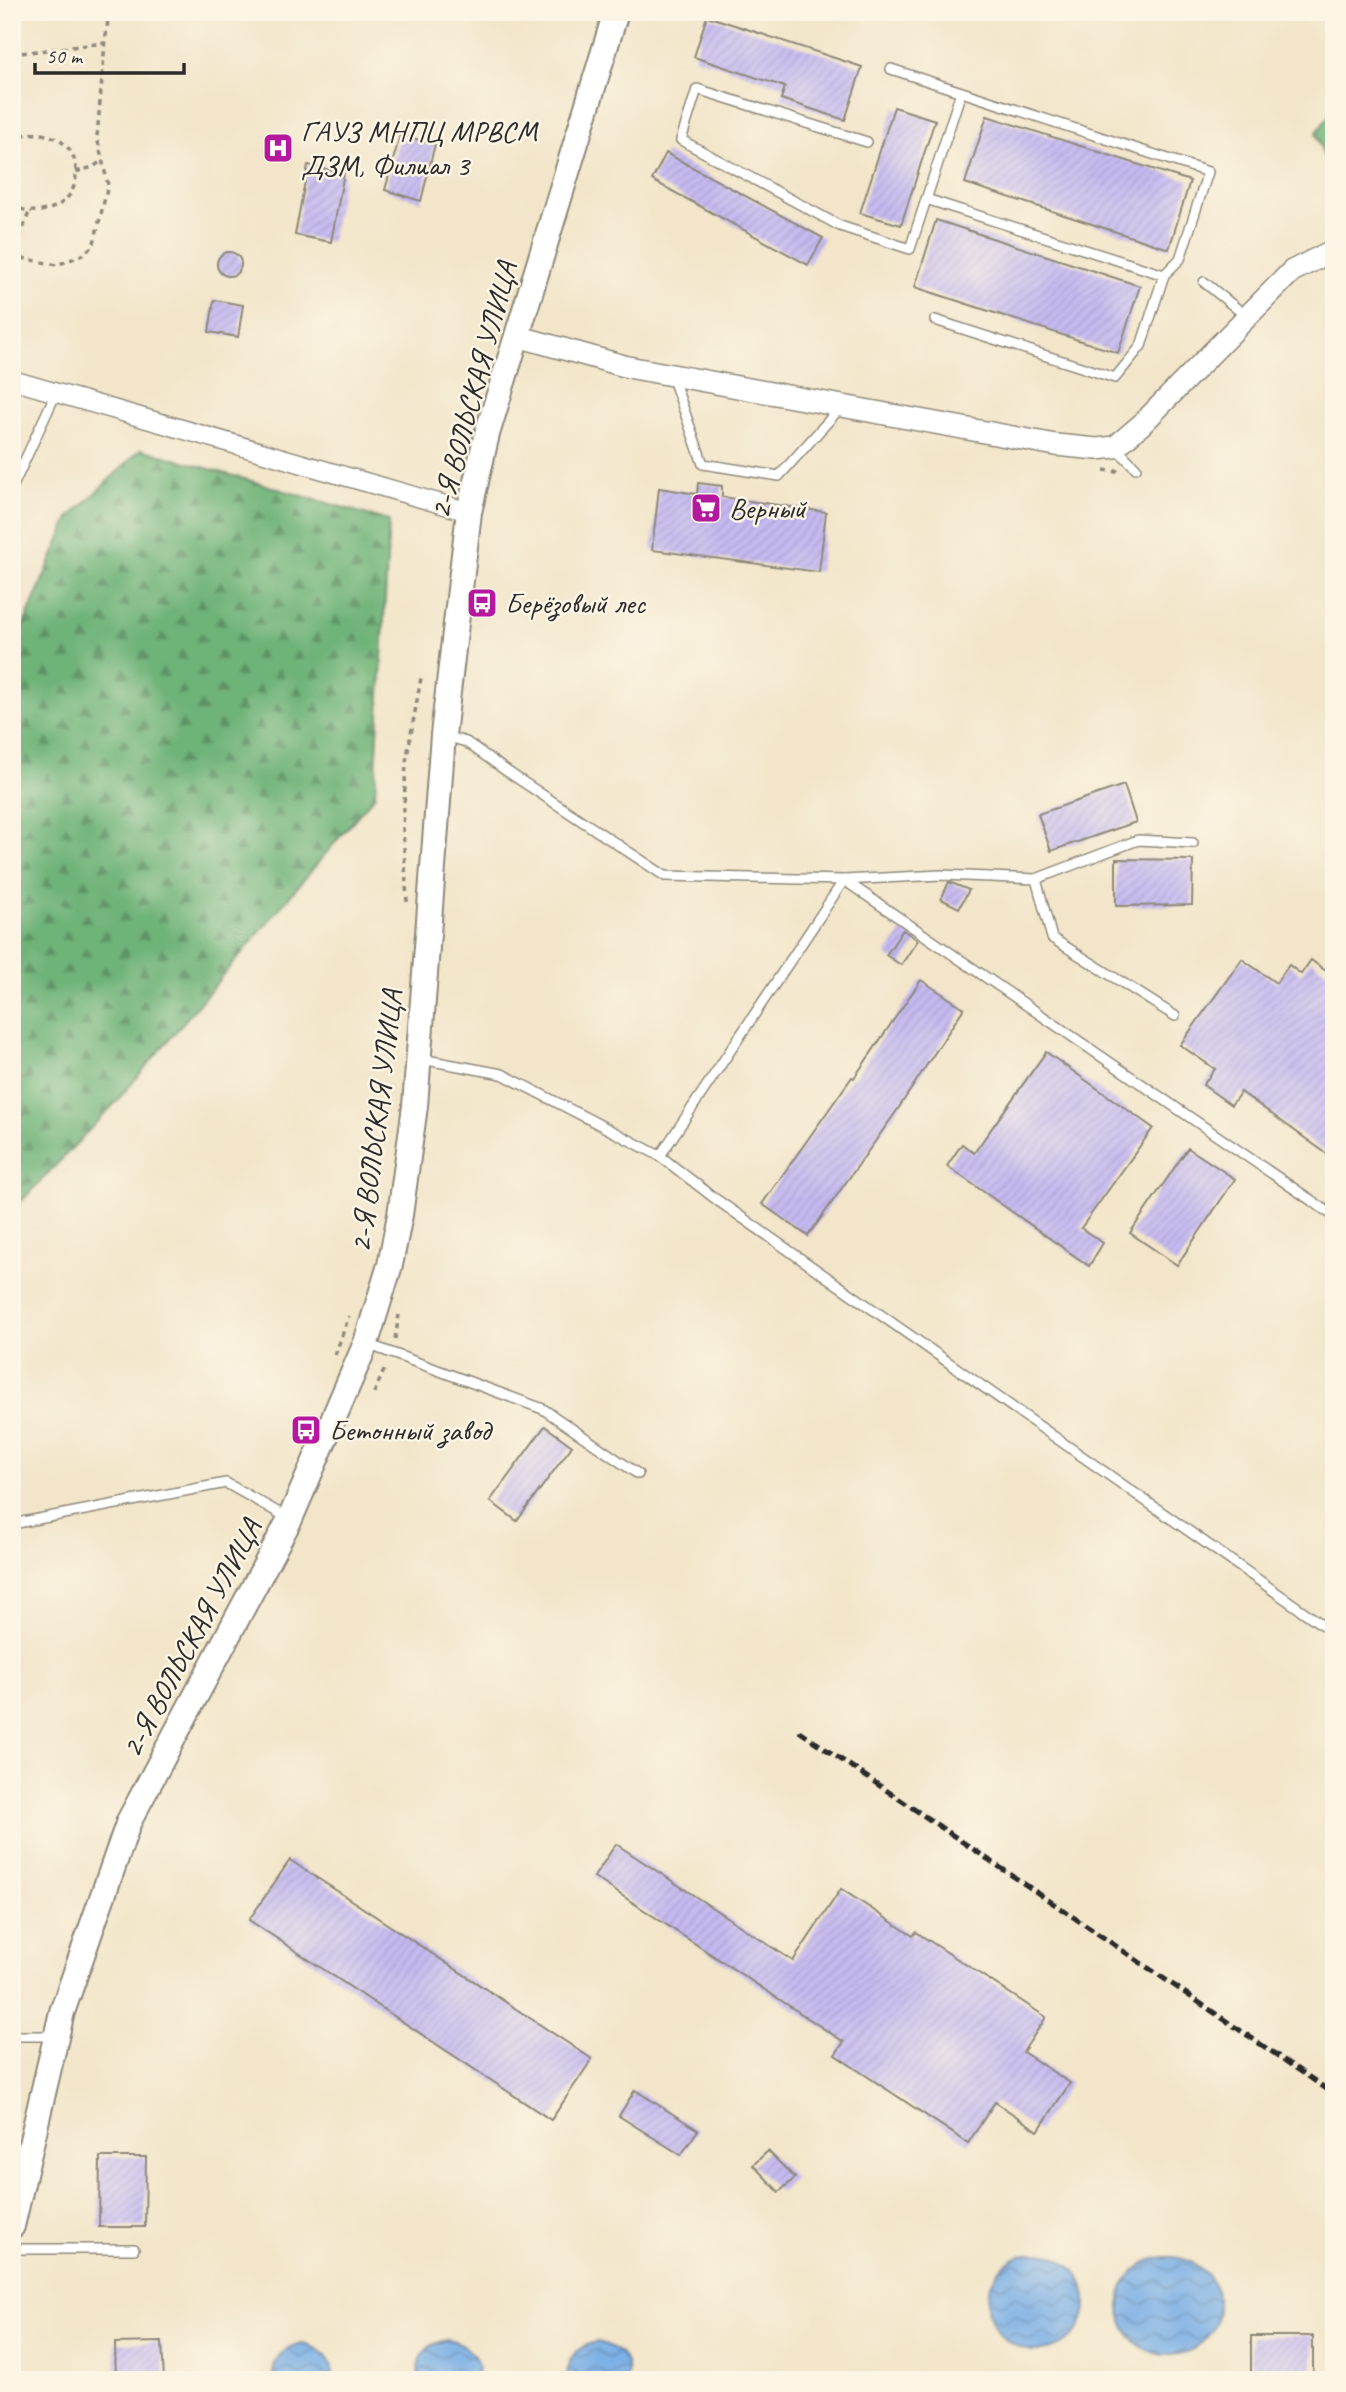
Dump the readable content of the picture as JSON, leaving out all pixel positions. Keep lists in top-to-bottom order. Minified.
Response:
{"streets":{"main road":["2-Я ВОЛЬСКАЯ УЛИЦА"]},"places":{"hospital":["ГАУЗ МНПЦ МРВСМ ДЗМ, Филиал 3"],"supermarket":["Верный"],"bus stop":["Берёзовый лес","Бетонный завод"]},"scale_bar":"50 m"}
